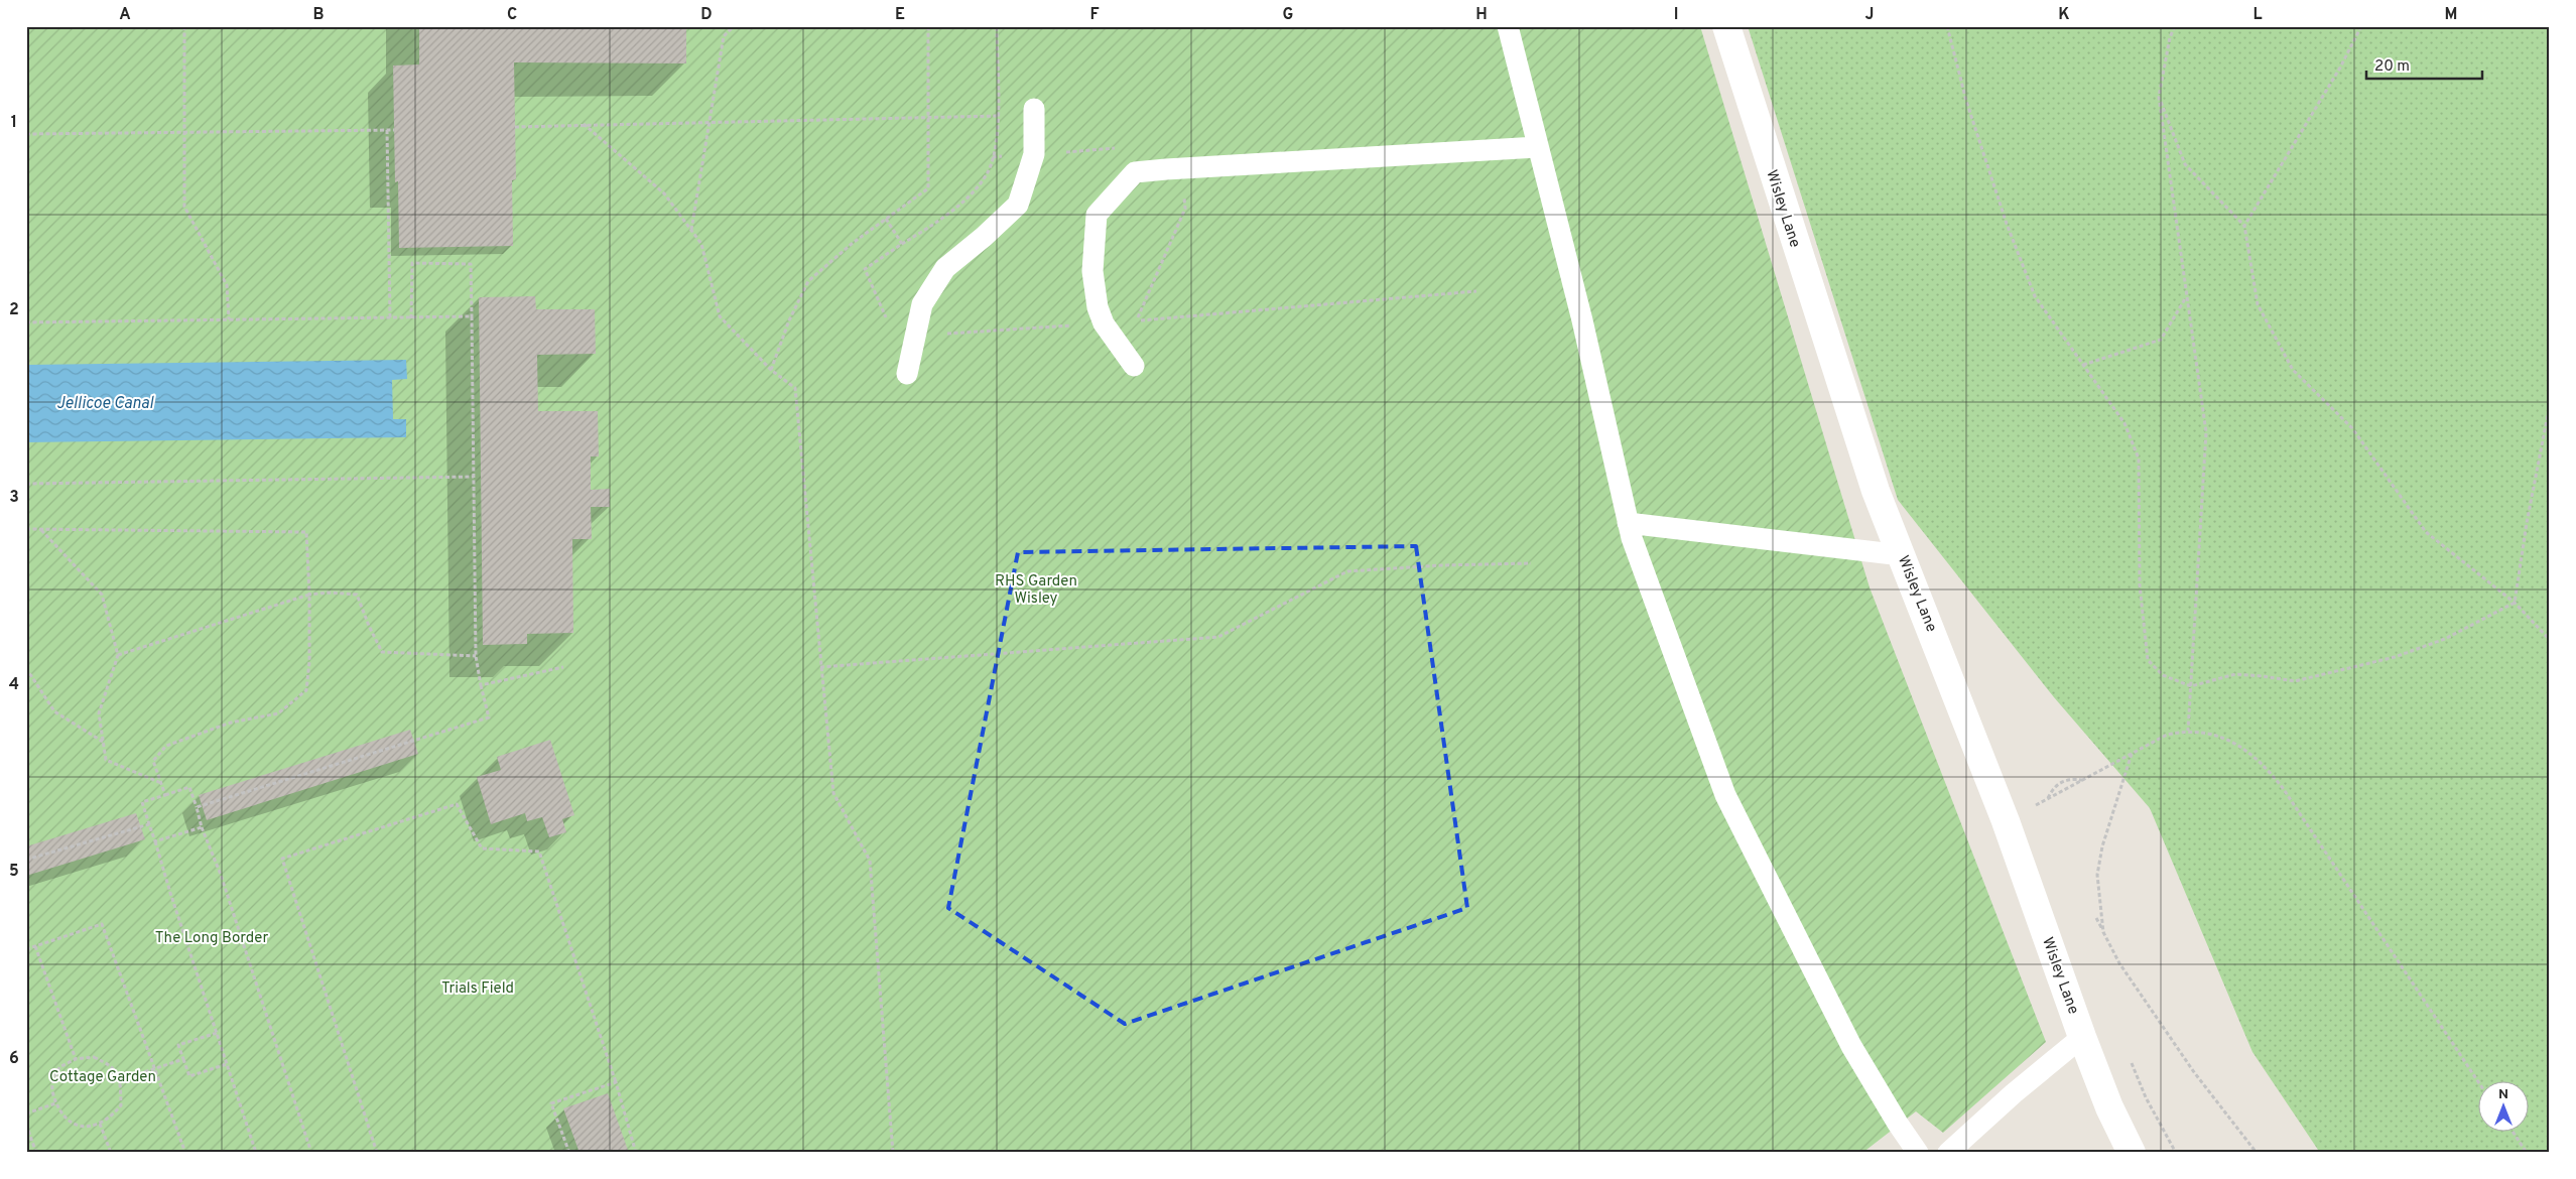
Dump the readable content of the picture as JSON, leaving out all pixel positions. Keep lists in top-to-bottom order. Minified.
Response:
{"streets":{"street":["Wisley Lane"]},"water":["Jellicoe Canal"],"parks":["RHS Garden Wisley","The Long Border","Trials Field","Cottage Garden"],"scale_bar":"20 m","north":"top","grid":{"columns":["A","B","C","D","E","F","G","H","I","J","K","L","M"],"rows":["1","2","3","4","5","6"]}}
